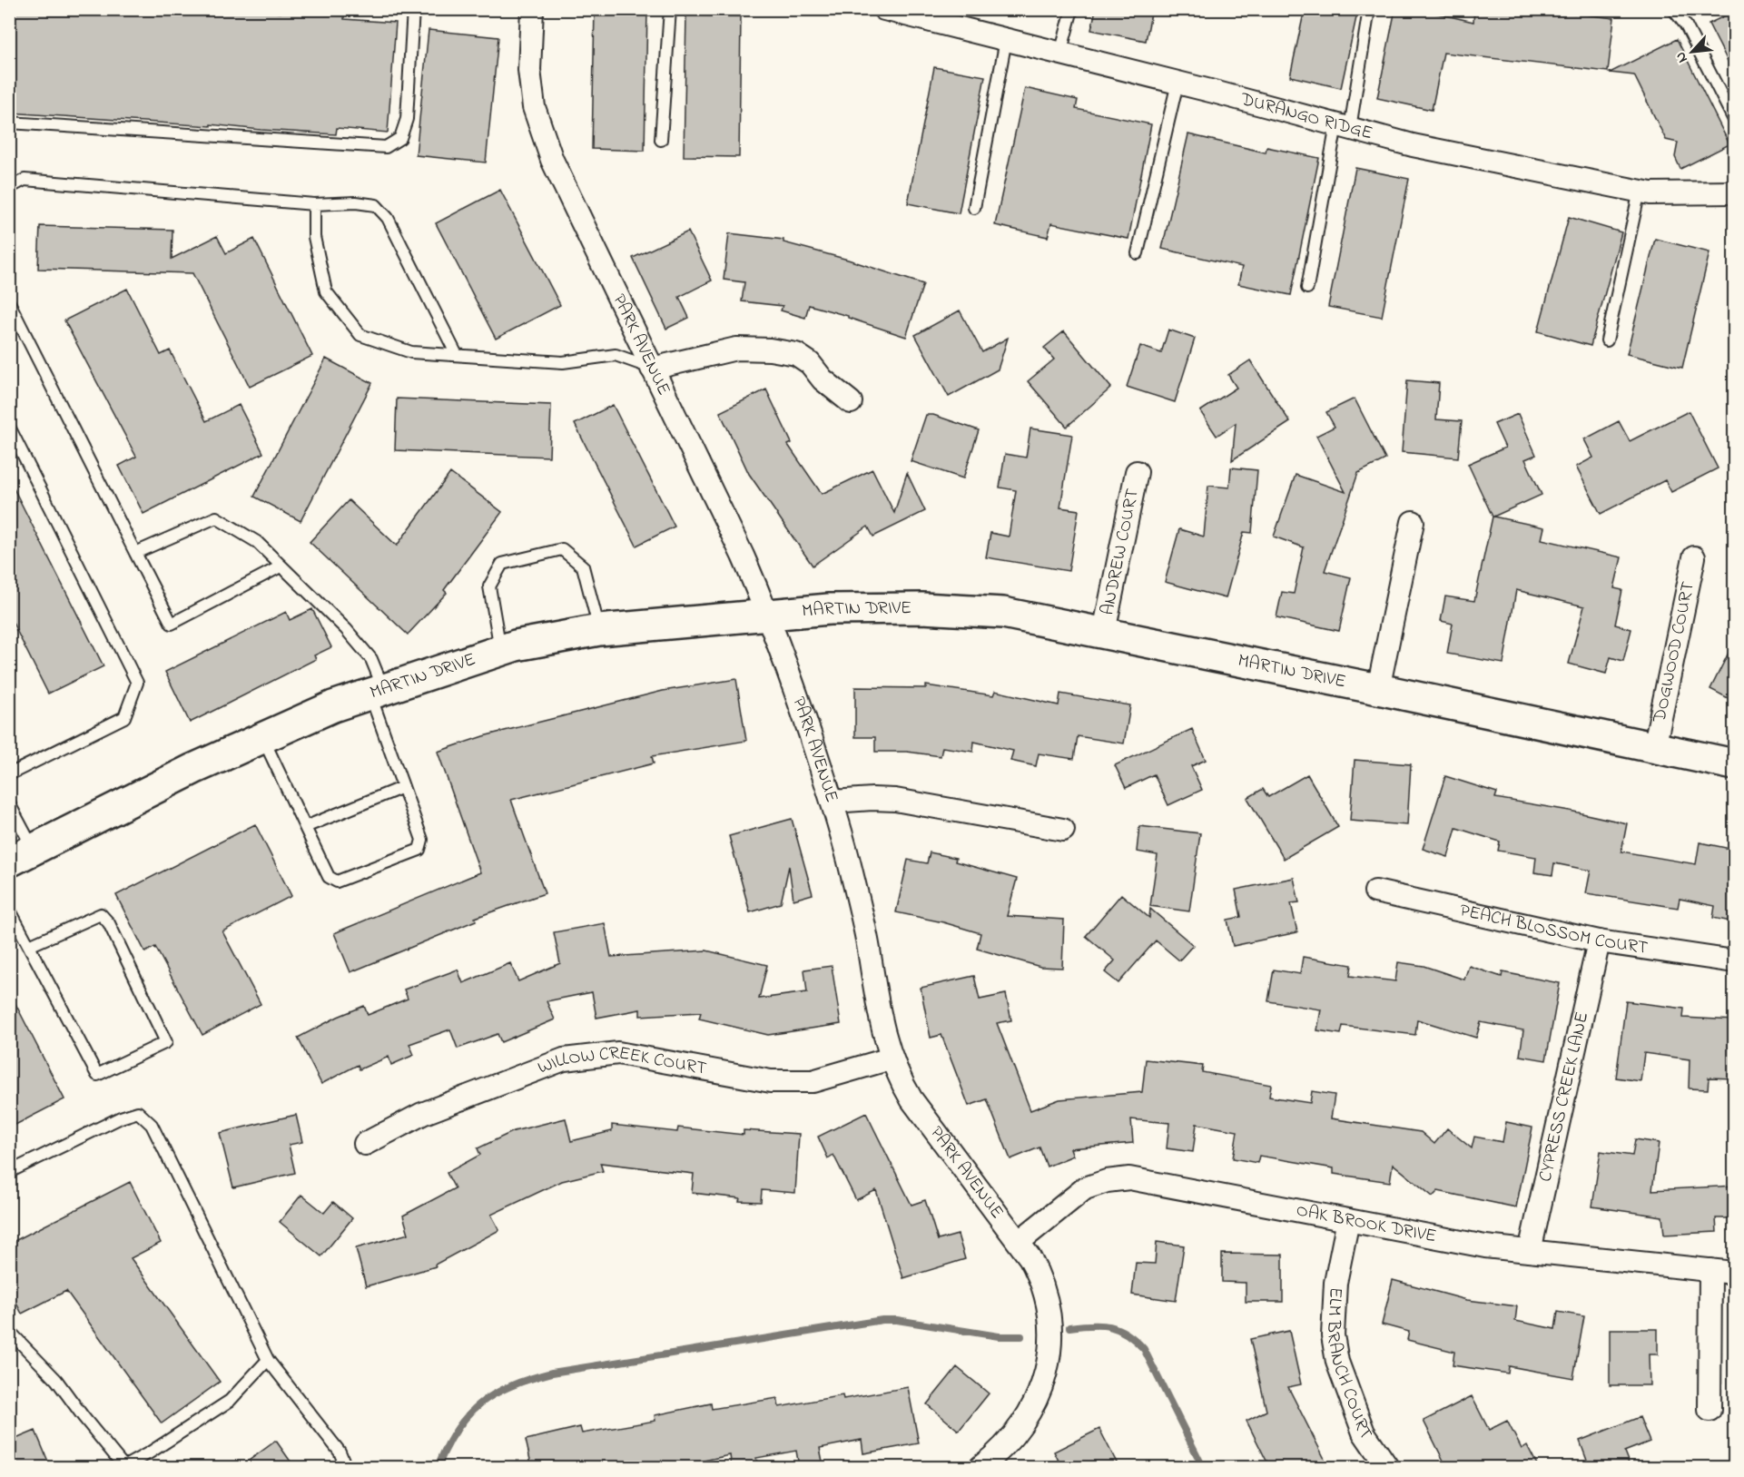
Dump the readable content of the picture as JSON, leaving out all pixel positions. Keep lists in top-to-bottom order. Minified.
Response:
{"streets":{"street":["DURANGO RIDGE","PARK AVENUE","ANDREW COURT","MARTIN DRIVE","DOGWOOD COURT","PEACH BLOSSOM COURT","WILLOW CREEK COURT","CYPRESS CREEK LANE","OAK BROOK DRIVE","ELM BRANCH COURT"]},"crossings":[["PARK AVENUE","MARTIN DRIVE"],["PARK AVENUE","WILLOW CREEK COURT"],["PARK AVENUE","OAK BROOK DRIVE"],["ANDREW COURT","MARTIN DRIVE"],["MARTIN DRIVE","DOGWOOD COURT"],["PEACH BLOSSOM COURT","CYPRESS CREEK LANE"],["CYPRESS CREEK LANE","OAK BROOK DRIVE"],["OAK BROOK DRIVE","ELM BRANCH COURT"]],"north":"bottom left"}
